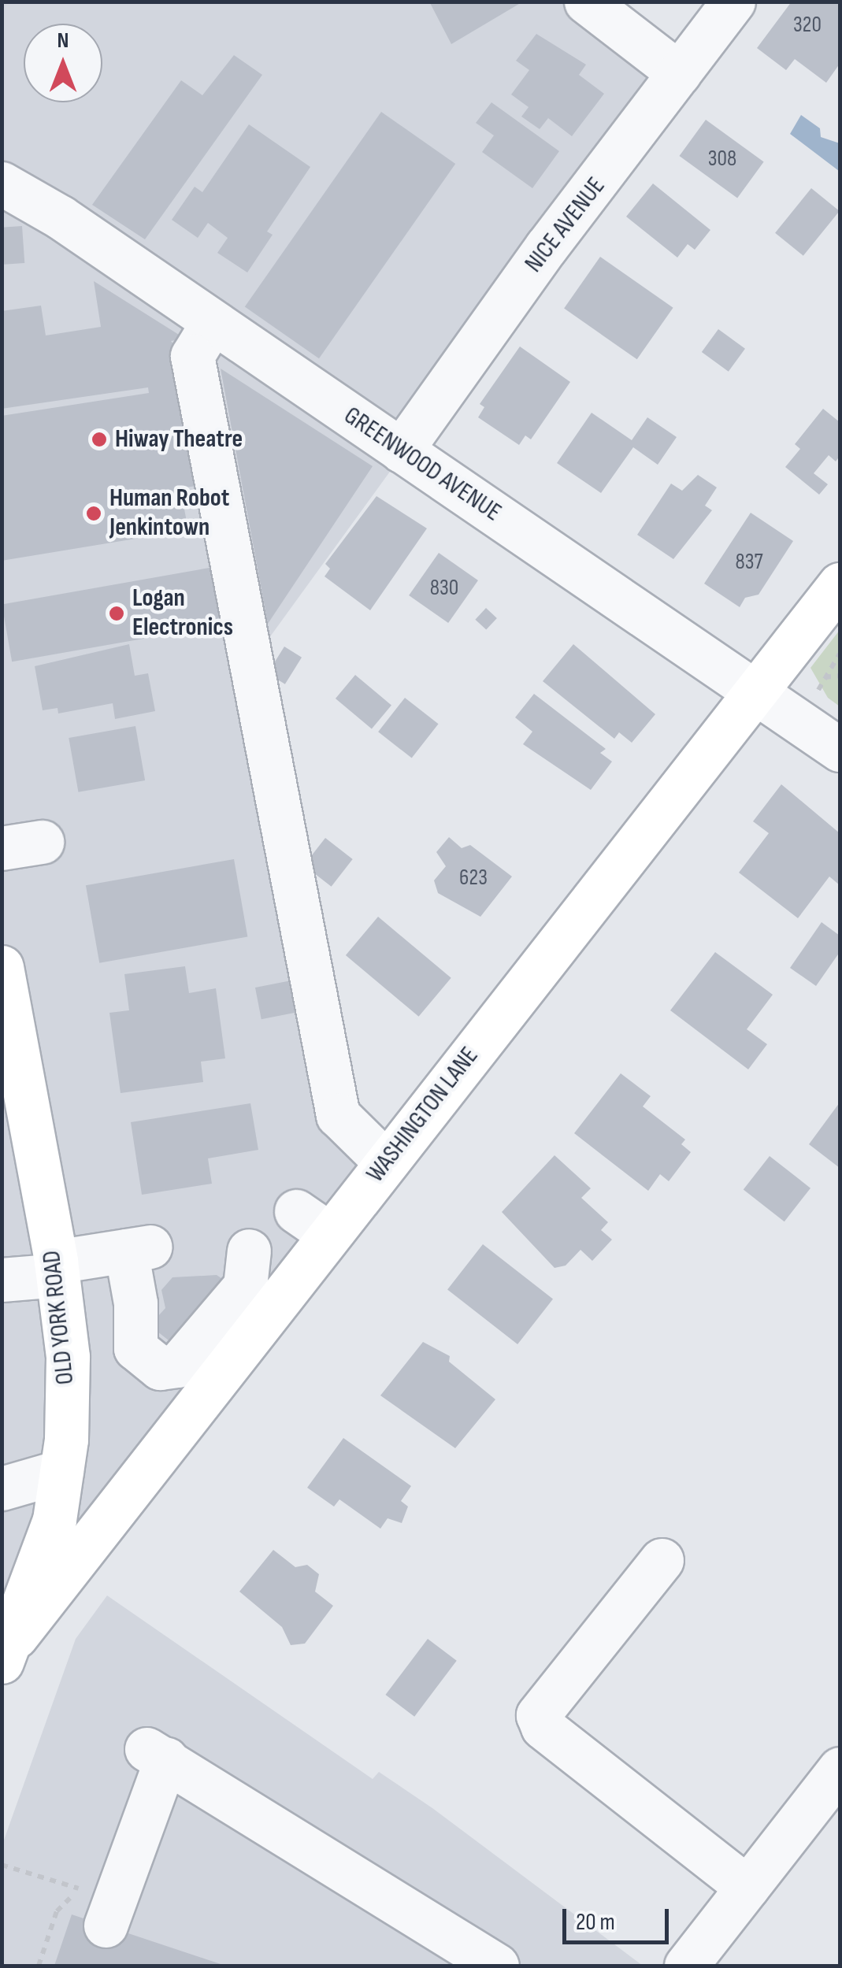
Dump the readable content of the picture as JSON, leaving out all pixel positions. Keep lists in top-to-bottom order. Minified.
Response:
{"streets":{"main road":["WASHINGTON LANE","OLD YORK ROAD"],"street":["NICE AVENUE","GREENWOOD AVENUE"]},"crossings":[["NICE AVENUE","GREENWOOD AVENUE"],["GREENWOOD AVENUE","WASHINGTON LANE"],["WASHINGTON LANE","OLD YORK ROAD"]],"places":["Hiway Theatre","Human Robot Jenkintown","Logan Electronics"],"house_numbers":["320","308","837","830","623"],"scale_bar":"20 m","north":"top"}
